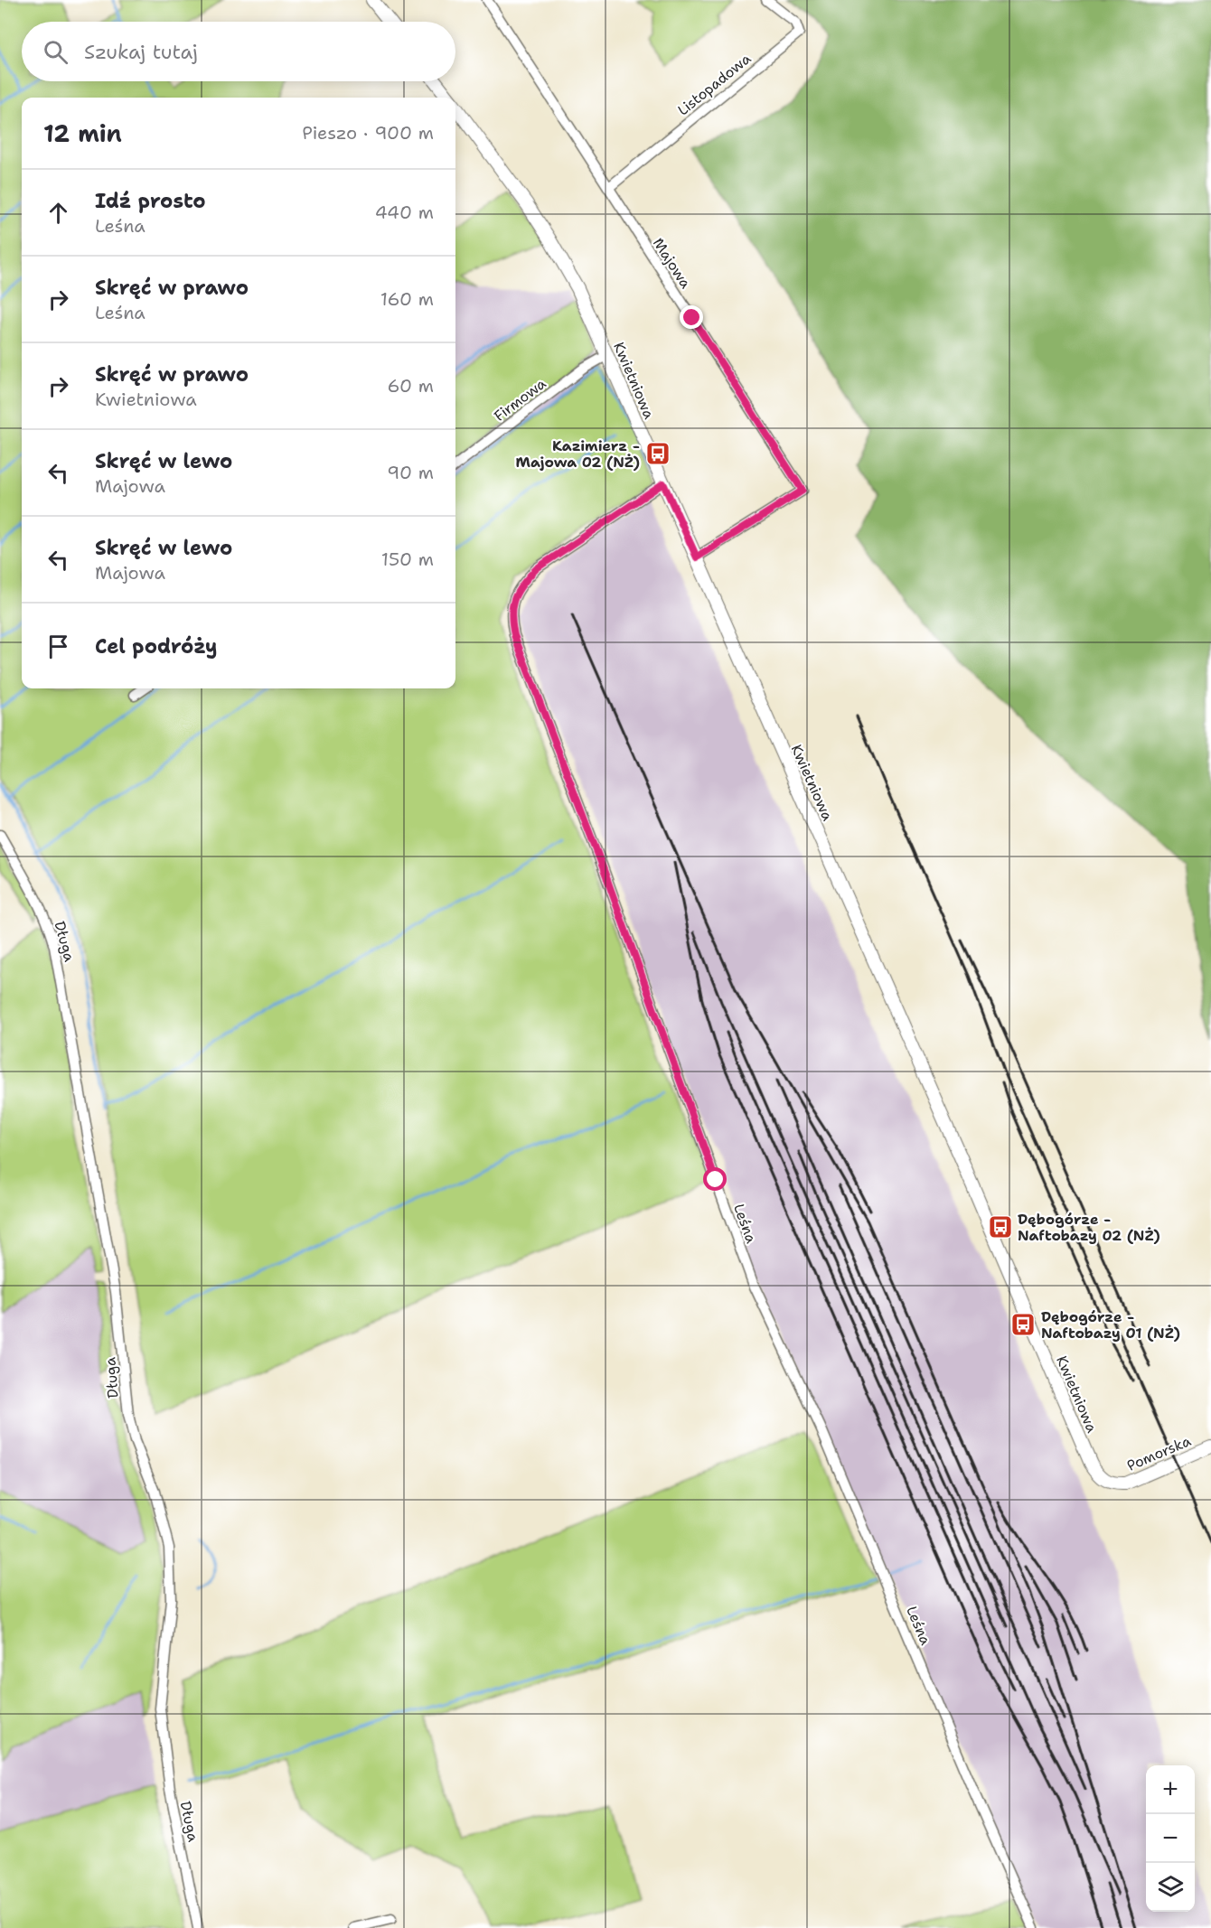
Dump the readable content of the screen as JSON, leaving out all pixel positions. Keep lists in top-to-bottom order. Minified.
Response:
{"streets":{"street":["Listopadowa","Majowa","Kwietniowa","Firmowa","Długa","Leśna","Pomorska"]},"crossings":[["Listopadowa","Majowa"],["Majowa","Kwietniowa"],["Kwietniowa","Firmowa"],["Kwietniowa","Leśna"],["Kwietniowa","Pomorska"]],"places":{"bus stop":["Kazimierz - Majowa 02 (NŻ)","Dębogórze - Naftobazy 02 (NŻ)","Dębogórze - Naftobazy 01 (NŻ)"]},"page":{"search":"Szukaj tutaj","heading":["12 min","Pieszo · 900 m"],"list":[["Idź prosto","Leśna","440 m"],["Skręć w prawo","Leśna","160 m"],["Skręć w prawo","Kwietniowa","60 m"],["Skręć w lewo","Majowa","90 m"],["Skręć w lewo","Majowa","150 m"],"Cel podróży"],"map_buttons":["+","−"]}}
